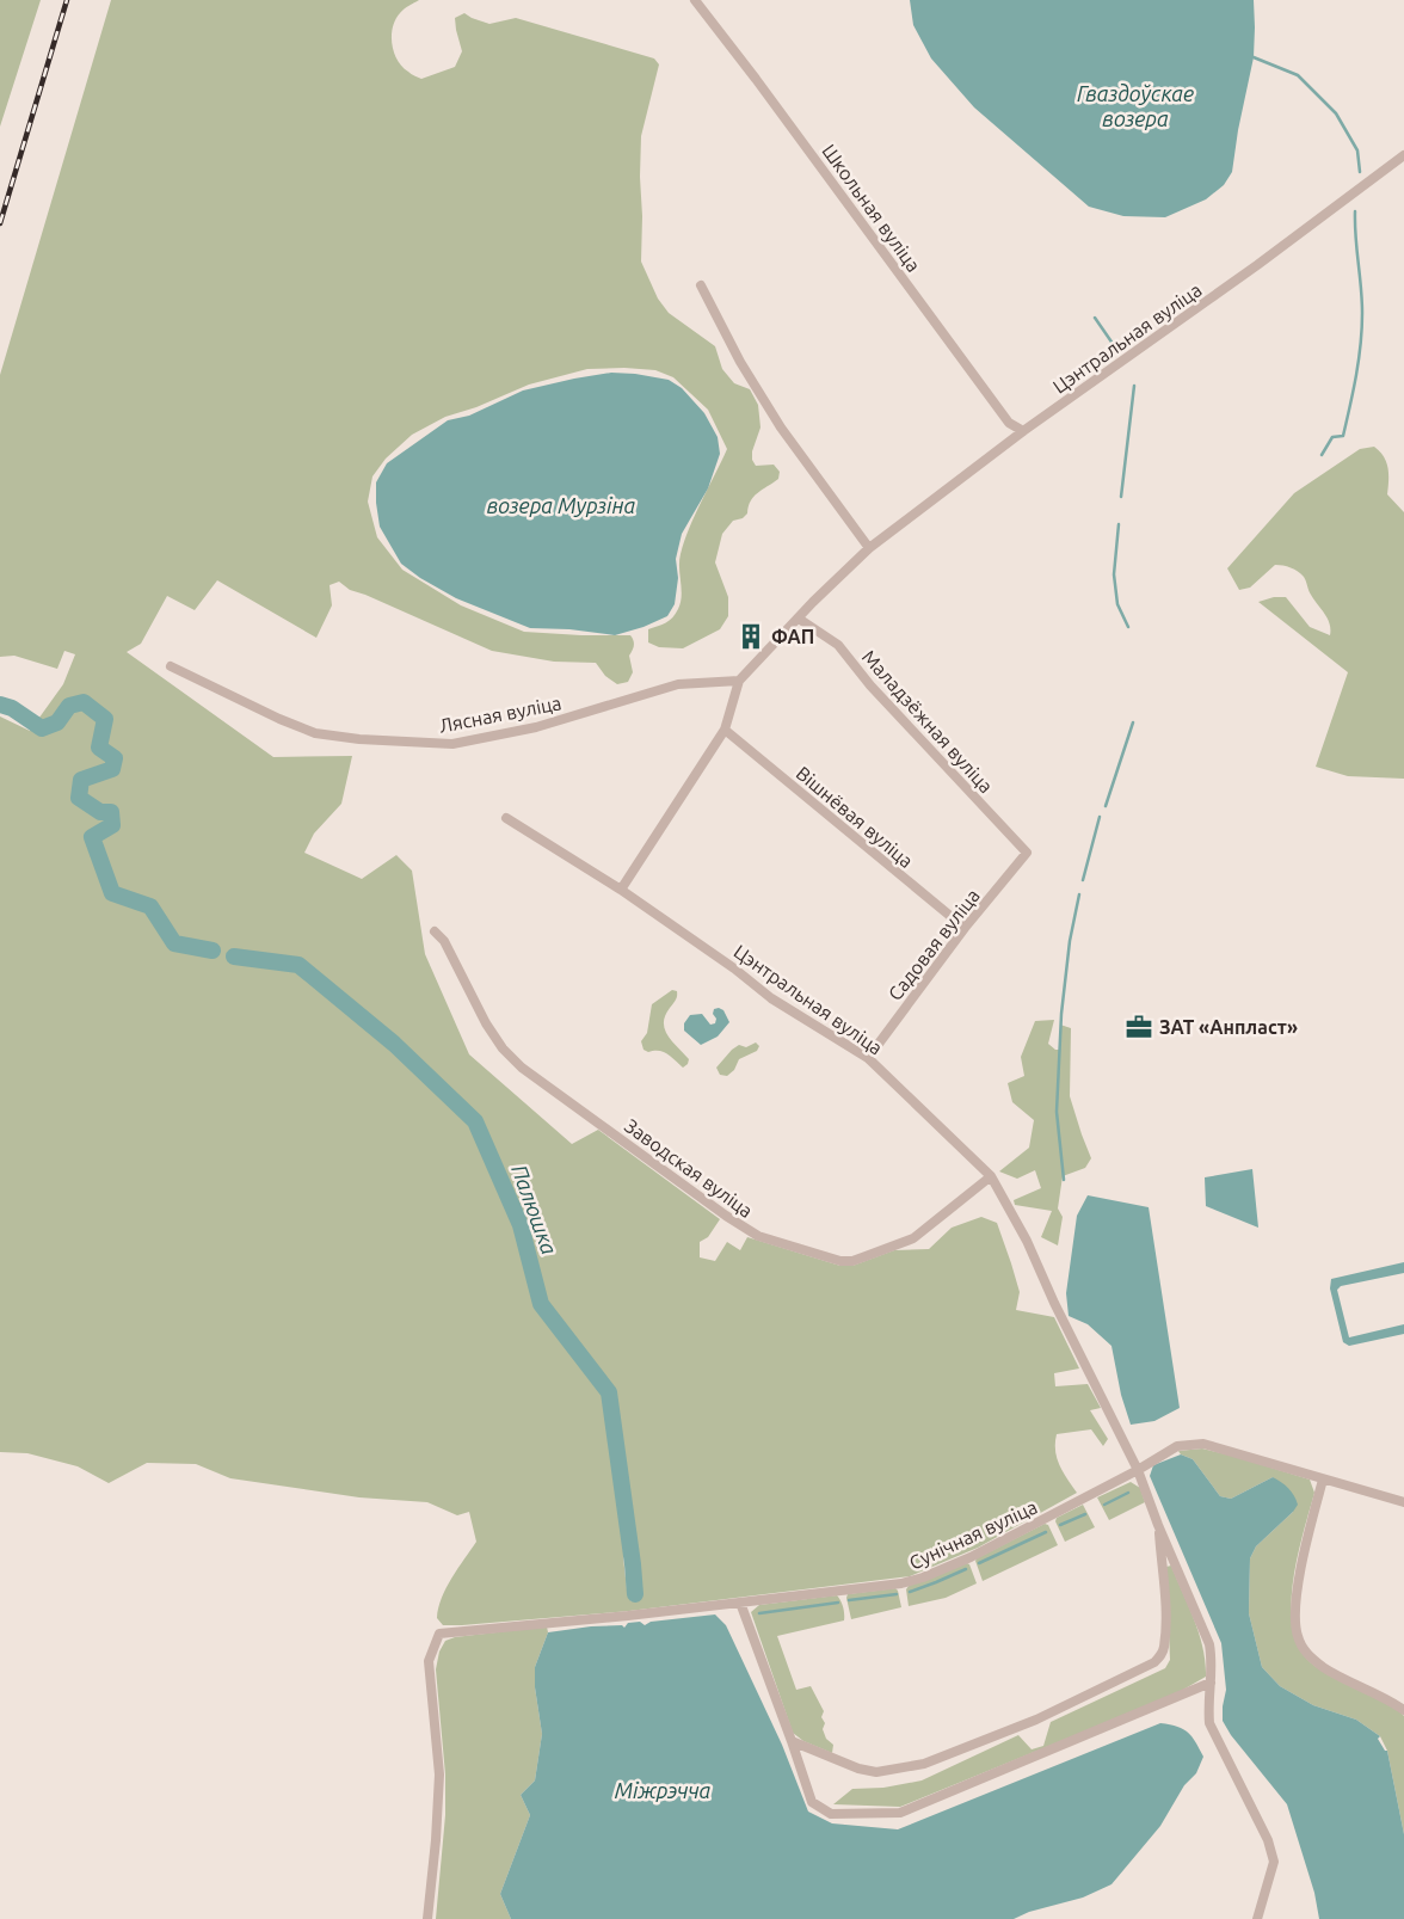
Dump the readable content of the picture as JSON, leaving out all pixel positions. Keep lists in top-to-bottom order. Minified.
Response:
{"streets":{"street":["Школьная вуліца","Цэнтральная вуліца","Лясная вуліца","Маладзёжная вуліца","Вішнёвая вуліца","Садовая вуліца","Заводская вуліца","Сунічная вуліца"]},"crossings":[["Школьная вуліца","Цэнтральная вуліца"],["Цэнтральная вуліца","Лясная вуліца"],["Цэнтральная вуліца","Маладзёжная вуліца"],["Цэнтральная вуліца","Вішнёвая вуліца"],["Цэнтральная вуліца","Садовая вуліца"],["Цэнтральная вуліца","Заводская вуліца"],["Цэнтральная вуліца","Сунічная вуліца"],["Маладзёжная вуліца","Садовая вуліца"],["Вішнёвая вуліца","Садовая вуліца"]],"water":["Гваздоўскае возера","возера Мурзіна","Палюшка","Міжрэчча"],"places":{"building":["ФАП"],"office":["ЗАТ «Анпласт»"]}}
